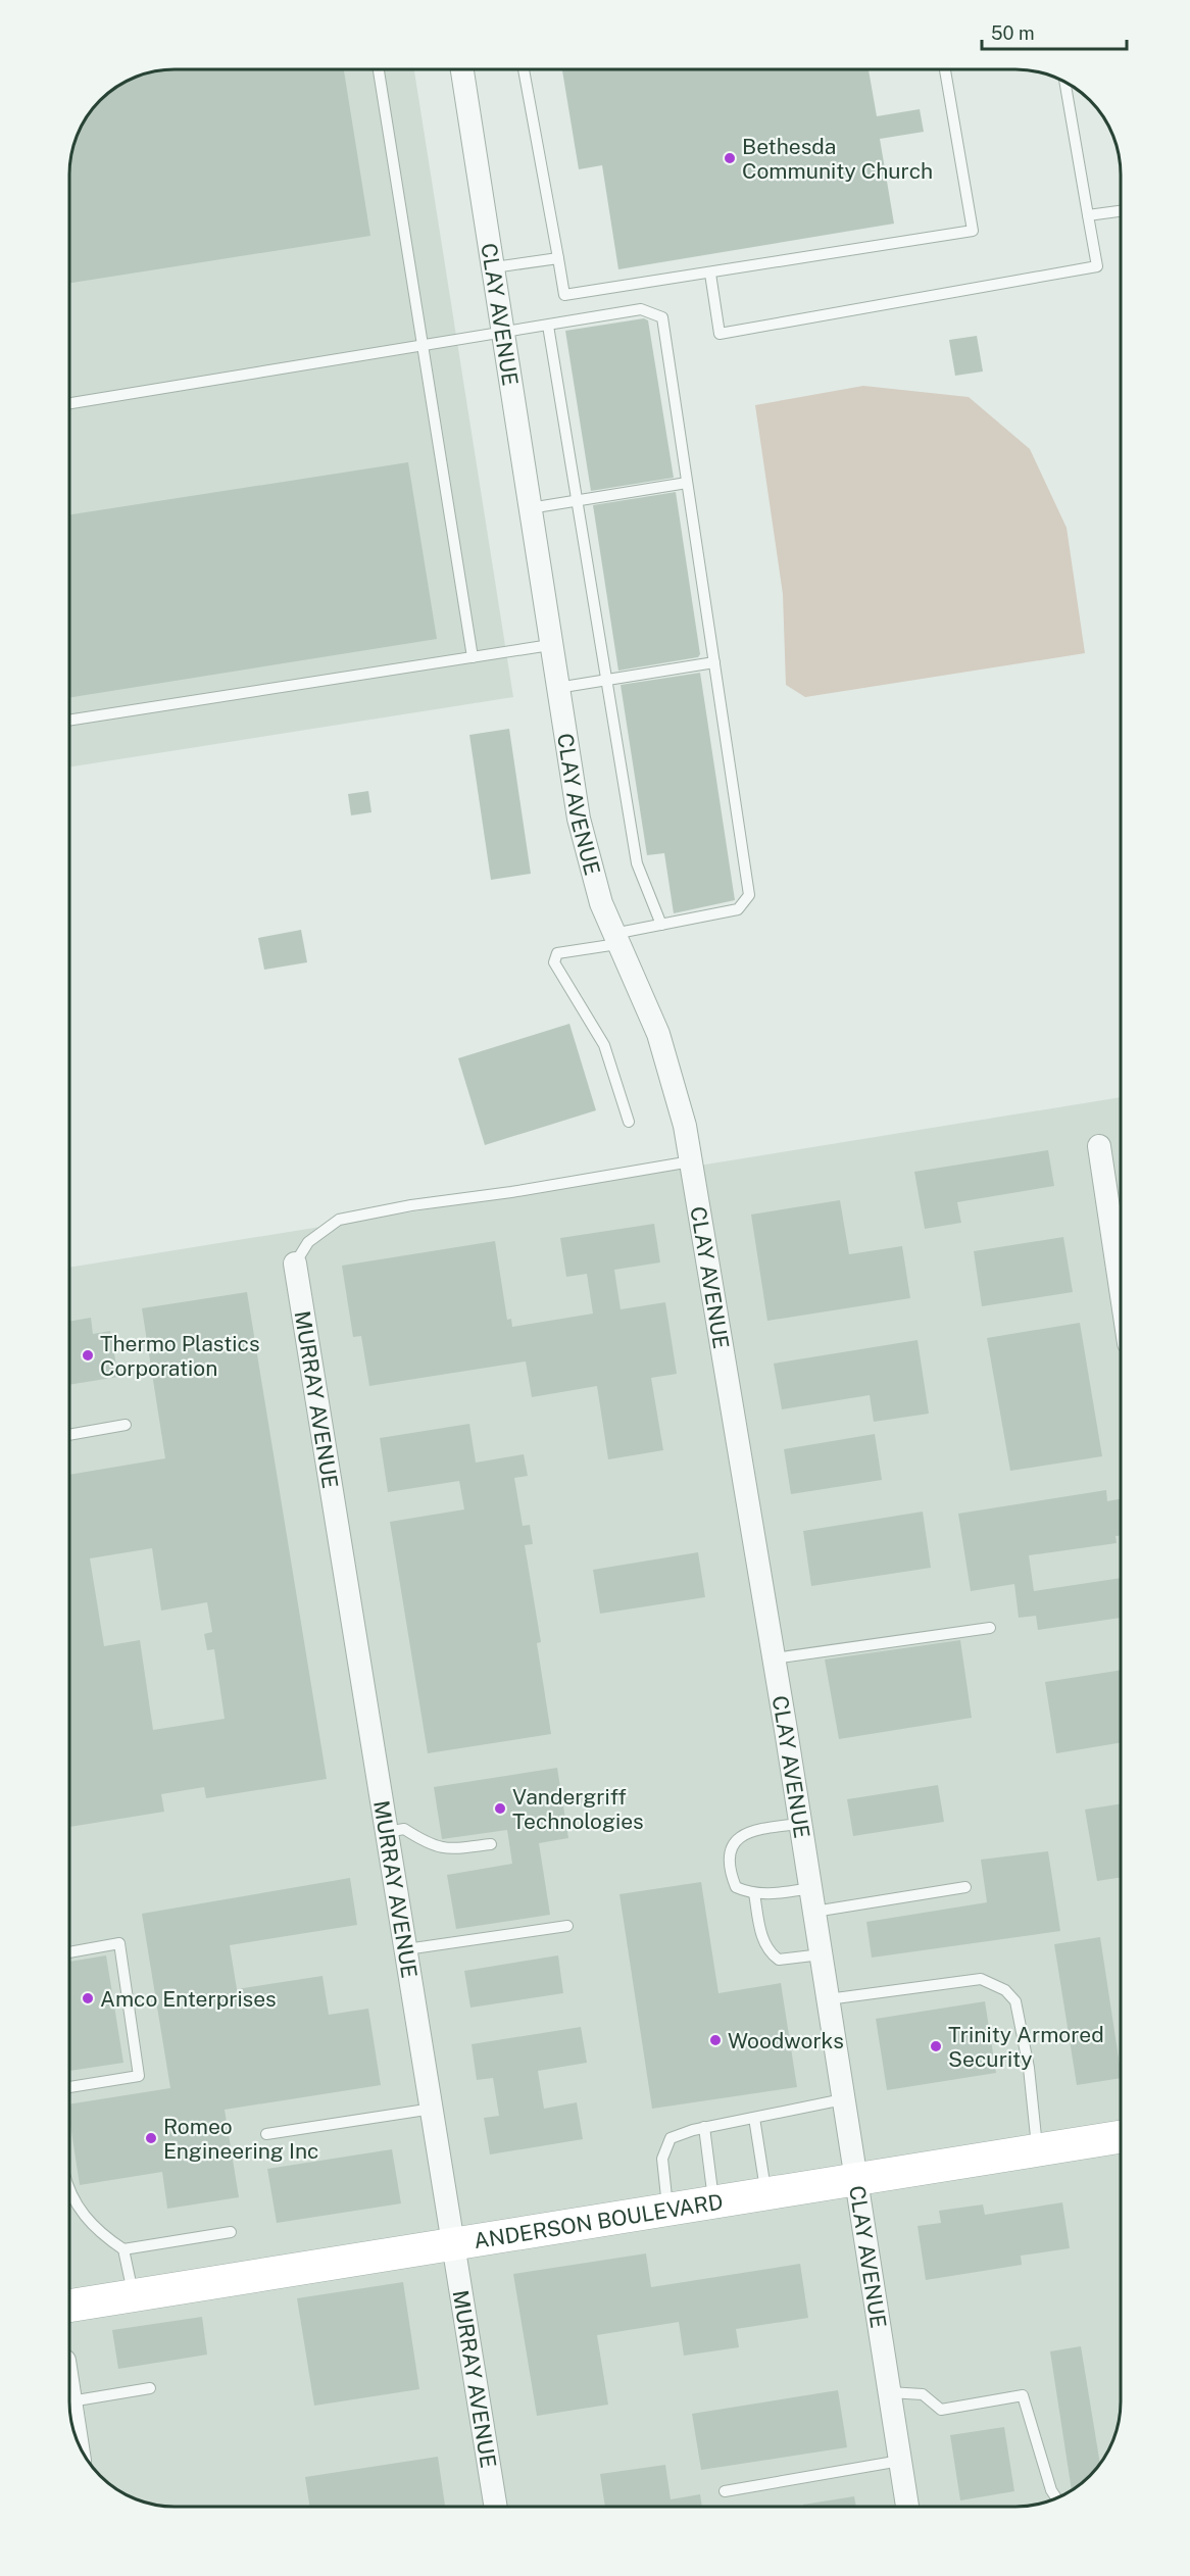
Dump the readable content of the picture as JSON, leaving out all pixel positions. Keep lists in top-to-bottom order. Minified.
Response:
{"streets":{"street":["CLAY AVENUE","MURRAY AVENUE","ANDERSON BOULEVARD"]},"crossings":[["CLAY AVENUE","ANDERSON BOULEVARD"],["MURRAY AVENUE","ANDERSON BOULEVARD"]],"places":["Bethesda Community Church","Thermo Plastics Corporation","Vandergriff Technologies","Amco Enterprises","Woodworks","Trinity Armored Security","Romeo Engineering Inc"],"scale_bar":"50 m"}
